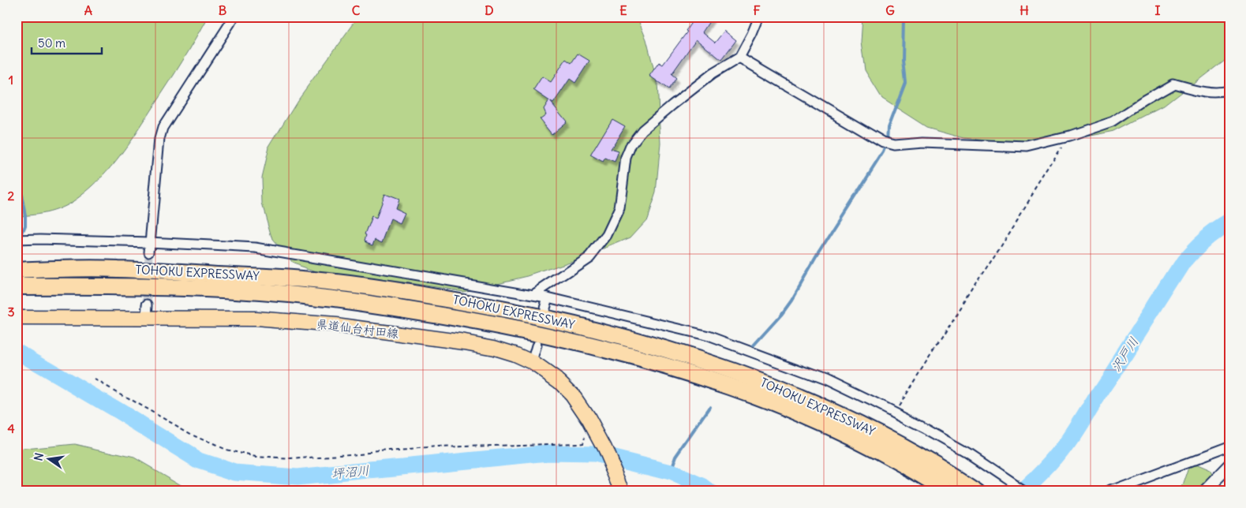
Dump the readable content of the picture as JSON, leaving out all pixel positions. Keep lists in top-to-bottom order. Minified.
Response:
{"streets":{"highway":["TOHOKU EXPRESSWAY"],"main road":["県道仙台村田線"]},"water":["沢戸川","坪沼川"],"scale_bar":"50 m","north":"left","grid":{"columns":["A","B","C","D","E","F","G","H","I"],"rows":["1","2","3","4"]}}
